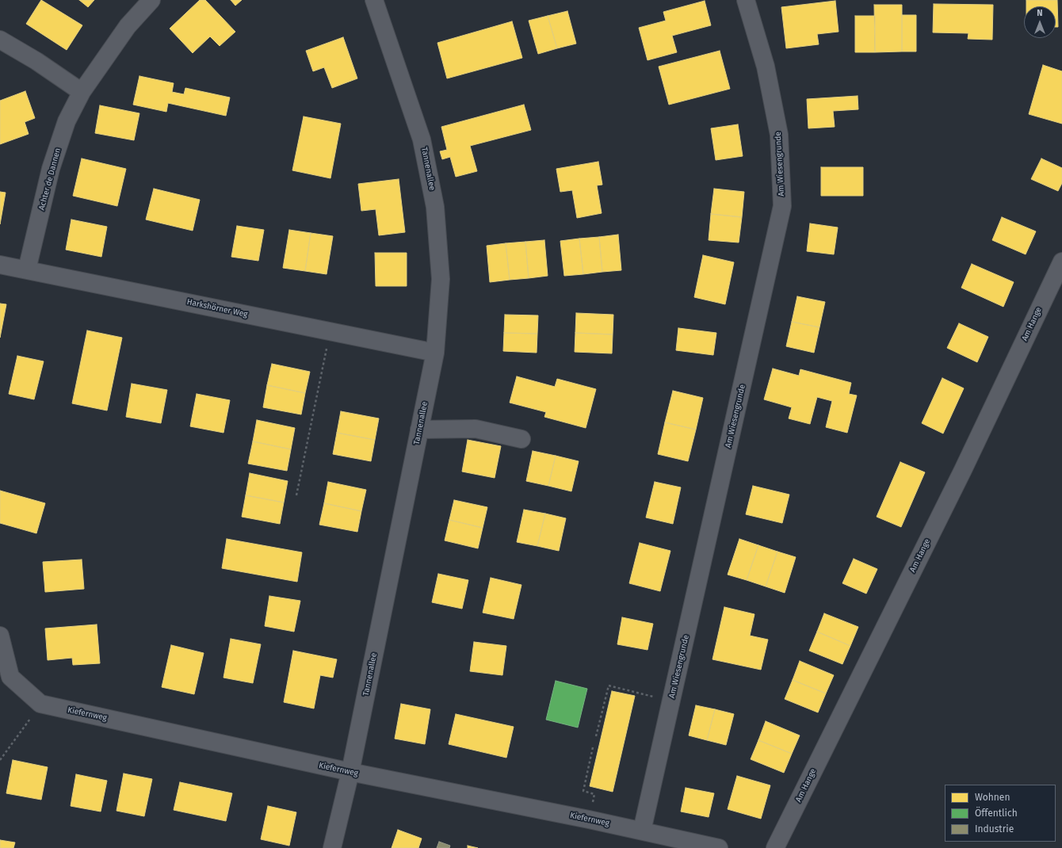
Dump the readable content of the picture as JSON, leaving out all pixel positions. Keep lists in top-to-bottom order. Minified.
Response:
{"streets":{"street":["Am Wiesengrunde","Tannenallee","Achter de Dannen","Harkshörner Weg","Am Hange","Kiefernweg"]},"crossings":[["Am Wiesengrunde","Kiefernweg"],["Tannenallee","Harkshörner Weg"],["Tannenallee","Kiefernweg"],["Achter de Dannen","Harkshörner Weg"]],"legend":["Wohnen","Öffentlich","Industrie"],"north":"top"}
